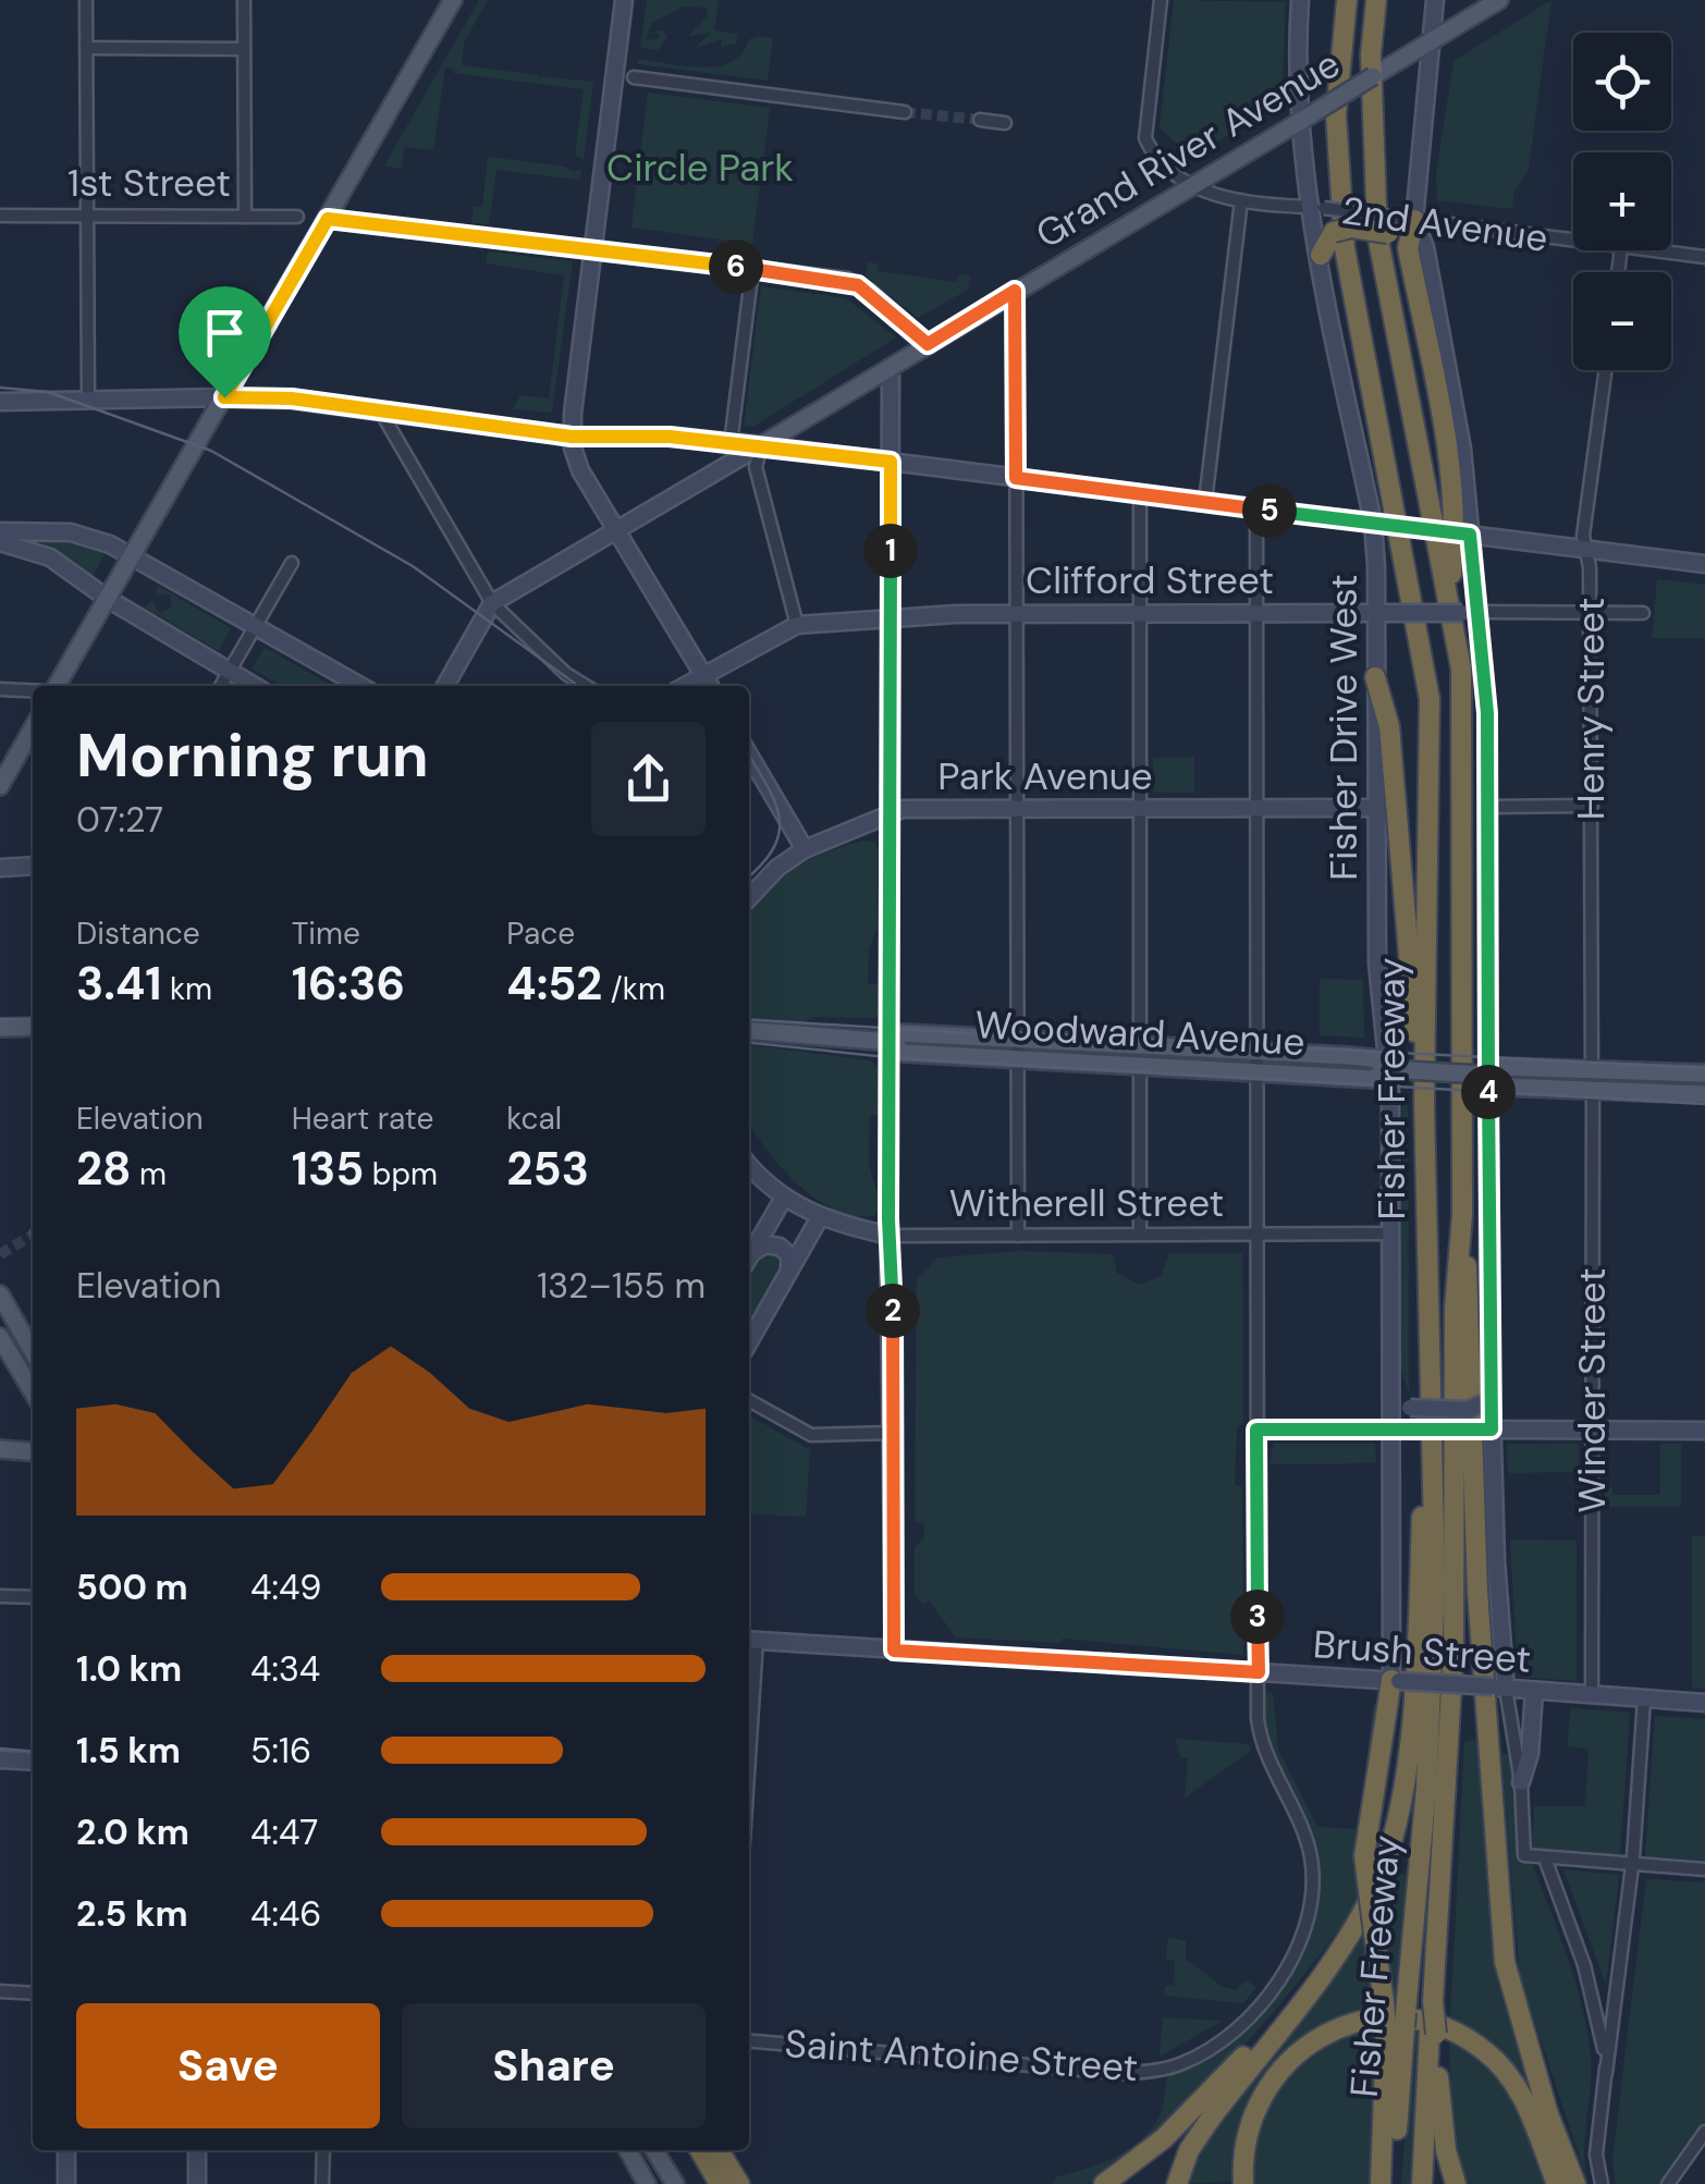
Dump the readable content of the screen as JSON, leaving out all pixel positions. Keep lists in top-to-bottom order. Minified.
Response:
{"streets":{"highway":["Fisher Freeway"],"main road":["Grand River Avenue","Woodward Avenue"],"street":["1st Street","2nd Avenue","Clifford Street","Henry Street","Fisher Drive West","Park Avenue","Witherell Street","Winder Street","Brush Street","Saint Antoine Street"]},"crossings":[["Grand River Avenue","2nd Avenue"],["Grand River Avenue","Fisher Drive West"],["2nd Avenue","Fisher Drive West"],["Clifford Street","Henry Street"],["Clifford Street","Fisher Drive West"],["Henry Street","Woodward Avenue"],["Henry Street","Winder Street"],["Fisher Drive West","Park Avenue"],["Fisher Drive West","Woodward Avenue"],["Fisher Drive West","Witherell Street"],["Fisher Drive West","Brush Street"],["Woodward Avenue","Winder Street"],["Winder Street","Brush Street"],["Brush Street","Saint Antoine Street"]],"parks":["Circle Park"],"page":{"map_buttons":["+","−"],"pins":["6","5","1","4","2","3"],"heading":["Morning run","07:27"],"stats":[["Distance","3.41 km"],["Time","16:36"],["Pace","4:52 /km"],["Elevation","28 m"],["Heart rate","135 bpm"],["kcal","253"]],"chart":["Elevation","132–155 m"],"list":[{"name":"500 m","note":"4:49"},{"name":"1.0 km","note":"4:34"},{"name":"1.5 km","note":"5:16"},{"name":"2.0 km","note":"4:47"},{"name":"2.5 km","note":"4:46"}],"buttons":["Save","Share"]}}
